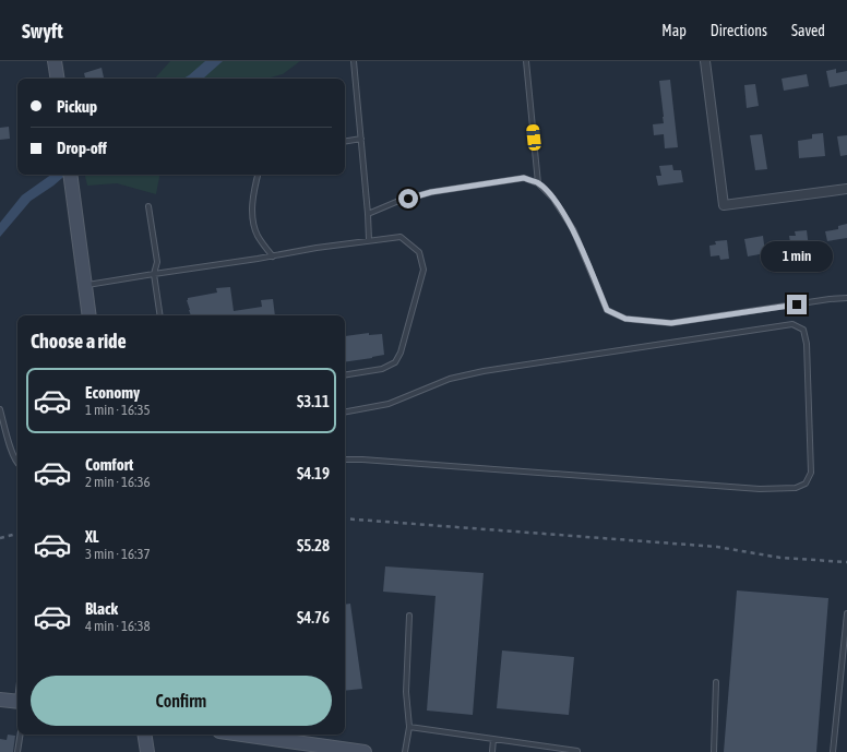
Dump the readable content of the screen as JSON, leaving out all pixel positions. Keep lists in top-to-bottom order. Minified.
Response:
{"page":{"header":"Swyft","nav":["Map","Directions","Saved"],"banner":["Pickup","Drop-off"],"bubble":"1 min","heading":"Choose a ride","list":[{"name":"Economy","note":"1 min · 16:35","value":"$3.11"},{"name":"Comfort","note":"2 min · 16:36","value":"$4.19"},{"name":"XL","note":"3 min · 16:37","value":"$5.28"},{"name":"Black","note":"4 min · 16:38","value":"$4.76"}],"buttons":"Confirm"}}
